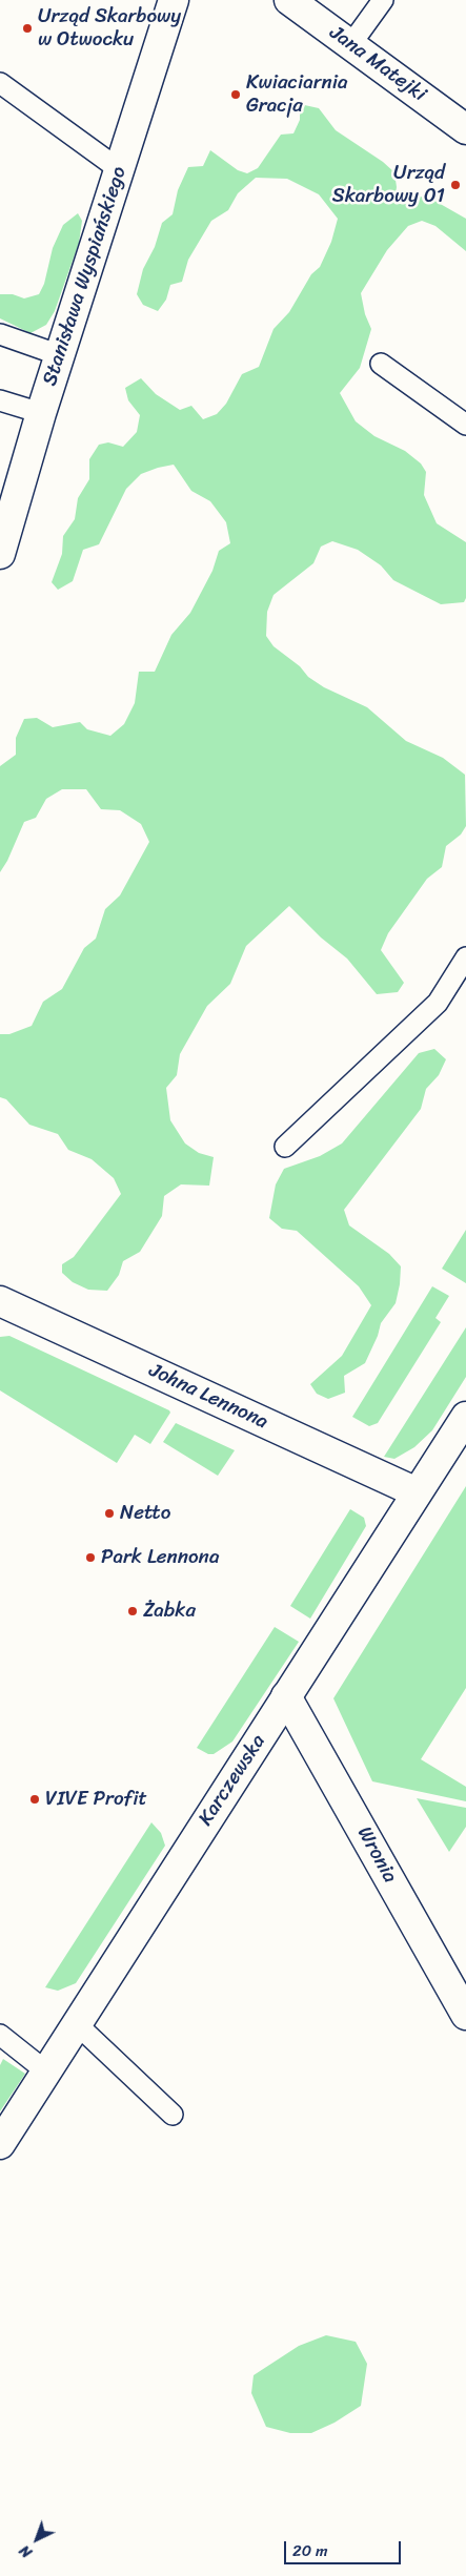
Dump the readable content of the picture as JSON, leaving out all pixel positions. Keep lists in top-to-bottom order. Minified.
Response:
{"streets":{"street":["Jana Matejki","Stanisława Wyspiańskiego","Johna Lennona","Karczewska","Wronia"]},"crossings":[["Johna Lennona","Karczewska"],["Karczewska","Wronia"]],"places":["Urząd Skarbowy w Otwocku","Kwiaciarnia Gracja","Urząd Skarbowy 01","Netto","Park Lennona","Żabka","VIVE Profit"],"scale_bar":"20 m","north":"bottom left"}
